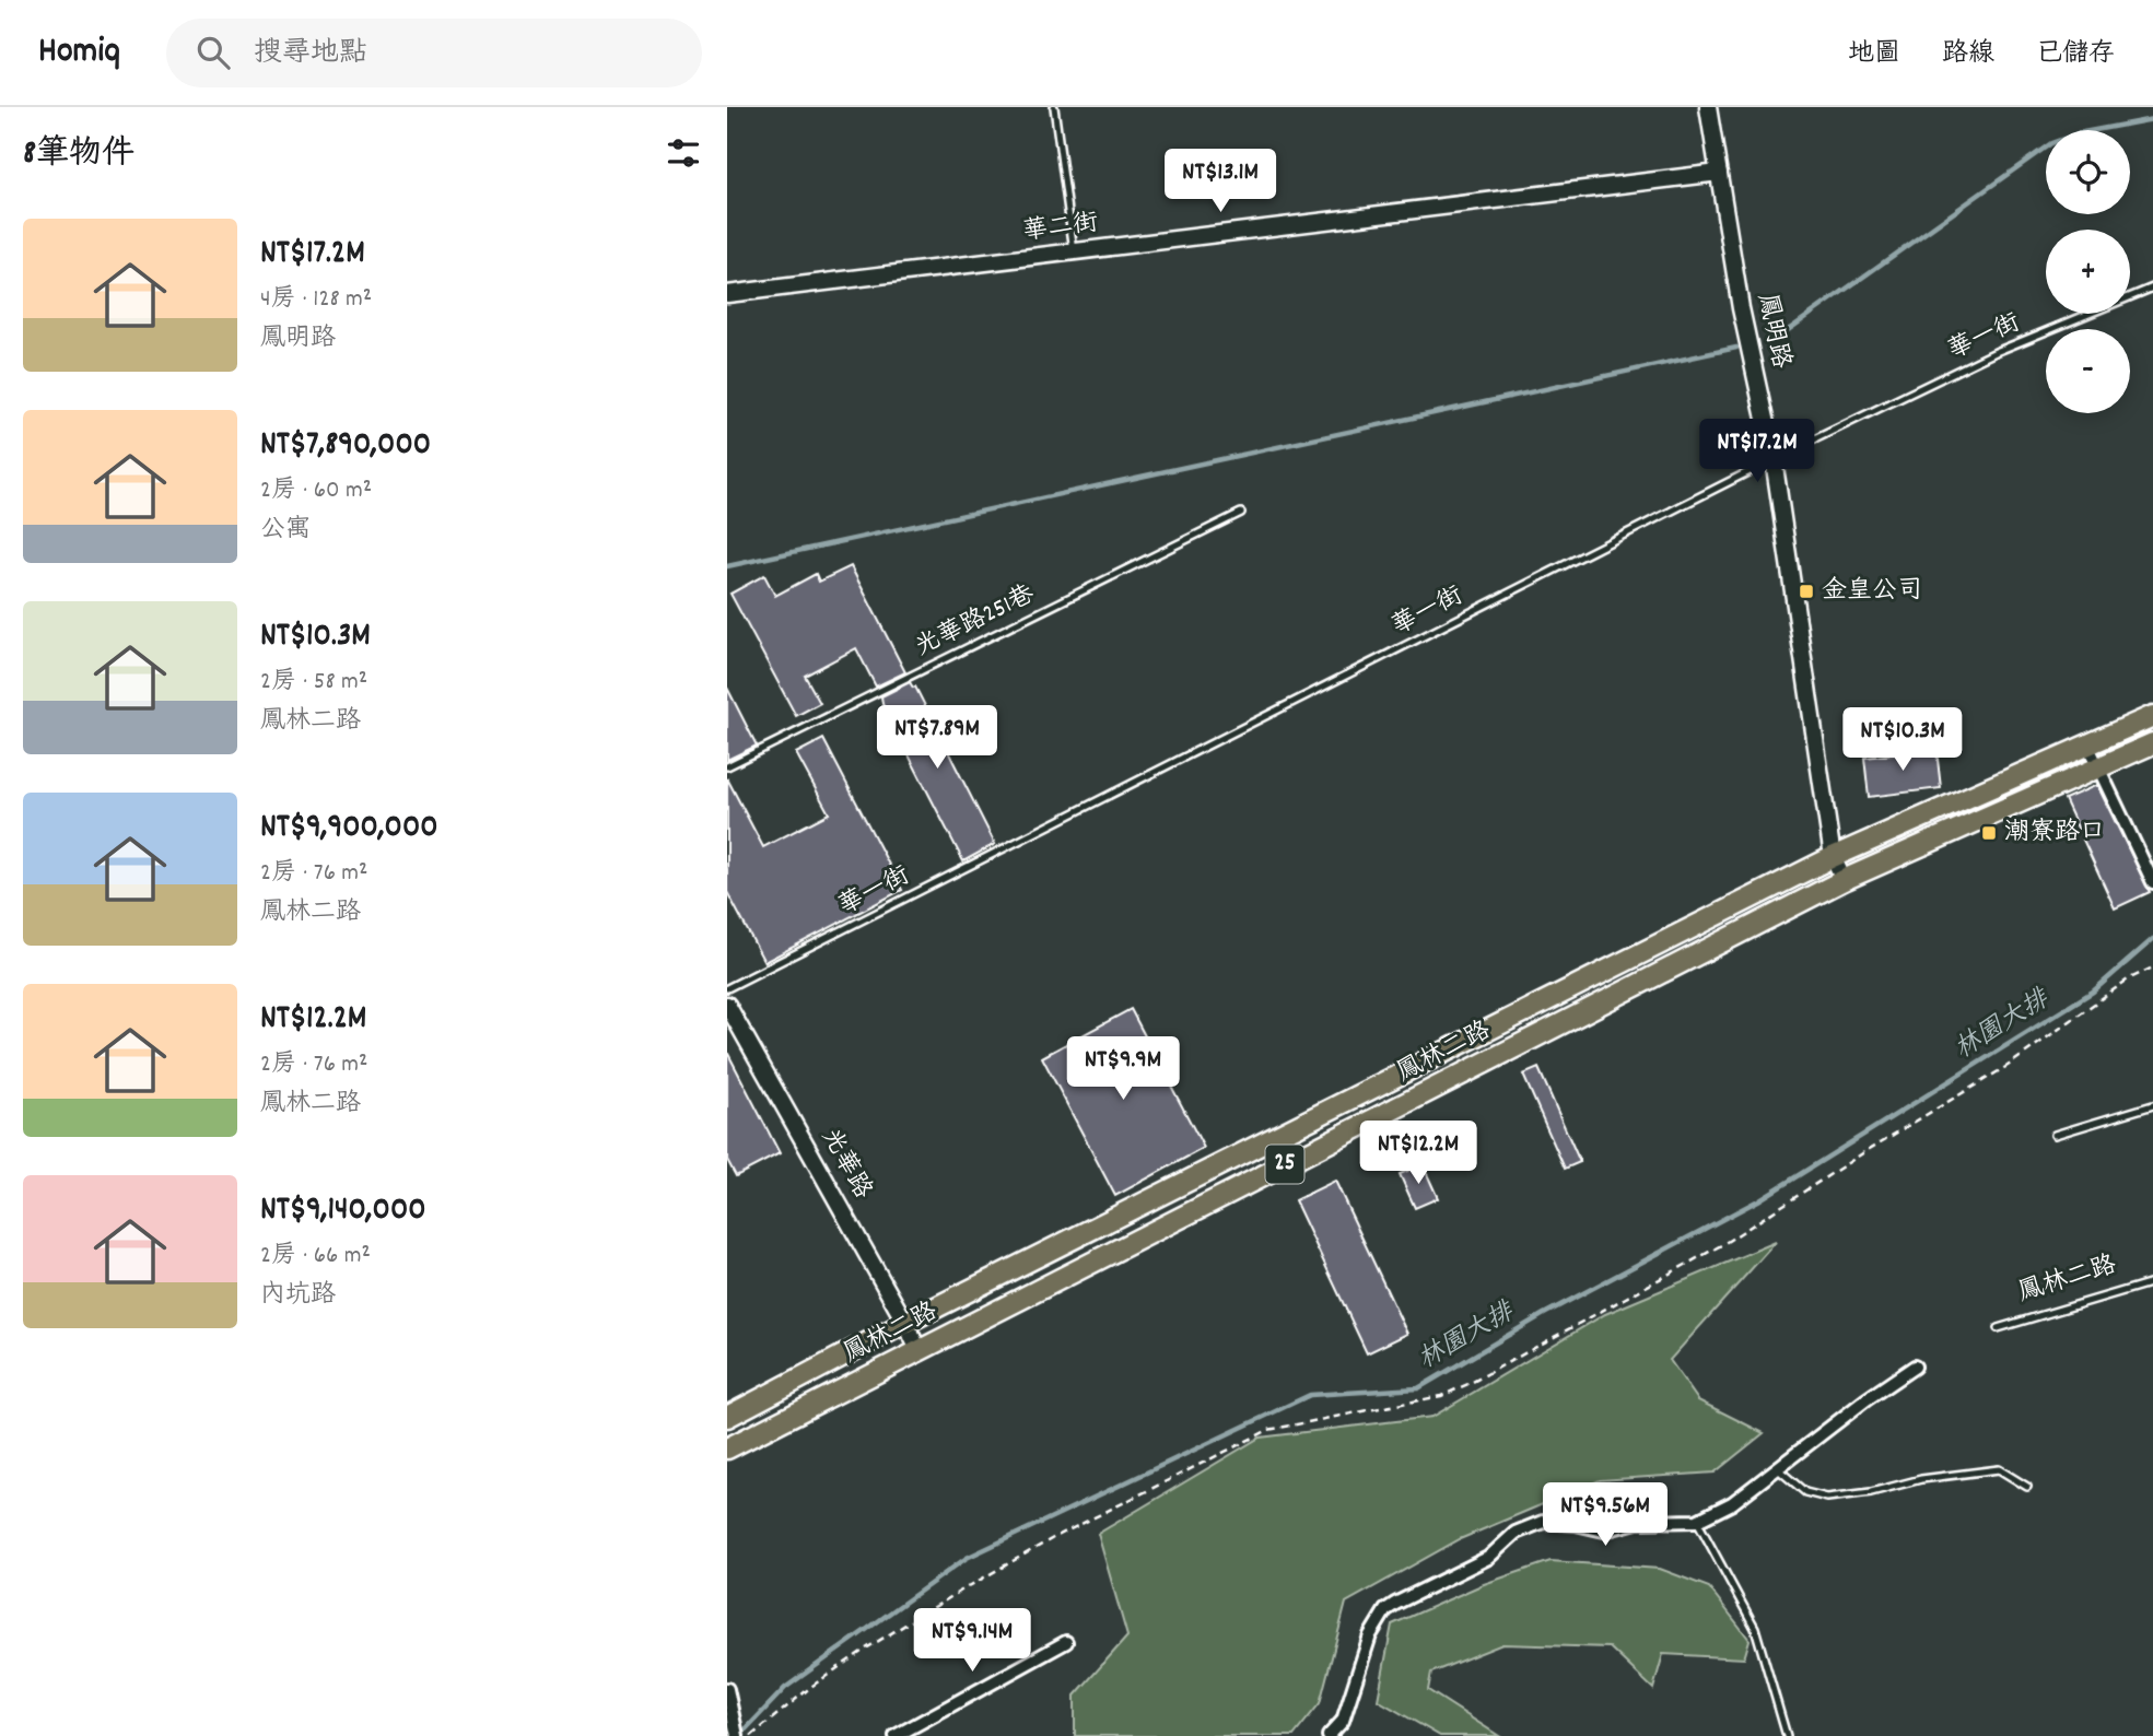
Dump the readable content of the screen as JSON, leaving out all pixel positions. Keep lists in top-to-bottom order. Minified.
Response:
{"streets":{"main road":["鳳林二路","25"],"street":["華二街","鳳明路","光華路"],"lane":["華一街","光華路251巷"]},"crossings":[["華二街","鳳明路"],["鳳明路","華一街"],["鳳明路","鳳林二路"],["鳳林二路","光華路"]],"water":["林園大排"],"places":{"transit":["金皇公司","潮寮路口"]},"page":{"header":"Homiq","search":"搜尋地點","nav":["地圖","路線","已儲存"],"heading":"8筆物件","map_buttons":["+","−"],"price":["NT$13.1M","NT$17.2M","NT$7.89M","NT$10.3M","NT$9.9M","NT$12.2M","NT$9.56M","NT$9.14M"],"list":[{"name":"NT$17.2M","note":"4房 · 128 m² · 鳳明路"},{"name":"NT$7,890,000","note":"2房 · 60 m² · 公寓"},{"name":"NT$10.3M","note":"2房 · 58 m² · 鳳林二路"},{"name":"NT$9,900,000","note":"2房 · 76 m² · 鳳林二路"},{"name":"NT$12.2M","note":"2房 · 76 m² · 鳳林二路"},{"name":"NT$9,140,000","note":"2房 · 66 m² · 內坑路"}]}}
